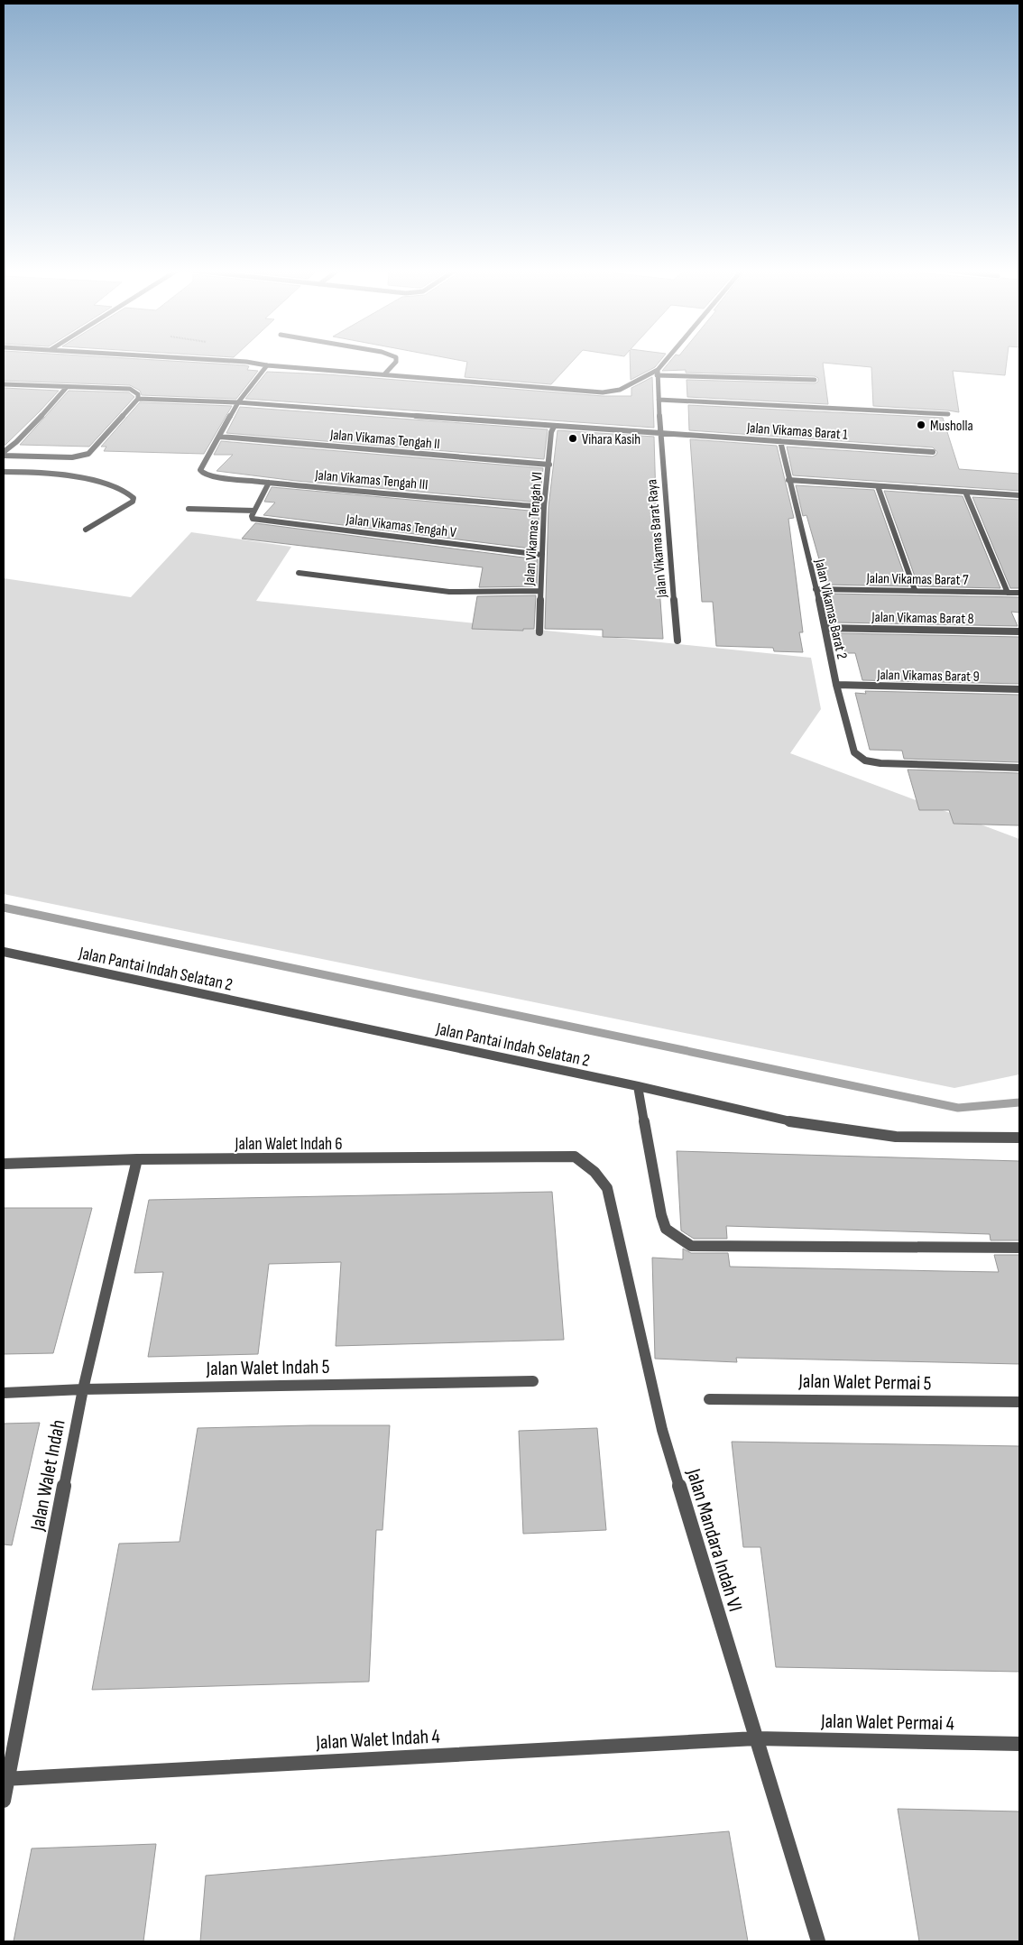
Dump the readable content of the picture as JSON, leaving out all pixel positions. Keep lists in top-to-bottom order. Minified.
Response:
{"streets":{"street":["Jalan Vikamas Barat 1","Jalan Vikamas Tengah II","Jalan Vikamas Tengah III","Jalan Vikamas Tengah V","Jalan Vikamas Tengah VI","Jalan Vikamas Barat Raya","Jalan Vikamas Barat 7","Jalan Vikamas Barat 2","Jalan Vikamas Barat 8","Jalan Vikamas Barat 9","Jalan Pantai Indah Selatan 2","Jalan Walet Indah 6","Jalan Walet Indah 5","Jalan Walet Permai 5","Jalan Walet Indah","Jalan Mandara Indah VI","Jalan Walet Permai 4","Jalan Walet Indah 4"]},"crossings":[["Jalan Vikamas Barat 1","Jalan Vikamas Tengah VI"],["Jalan Vikamas Barat 1","Jalan Vikamas Barat Raya"],["Jalan Vikamas Barat 1","Jalan Vikamas Barat 2"],["Jalan Vikamas Tengah II","Jalan Vikamas Tengah III"],["Jalan Vikamas Tengah II","Jalan Vikamas Tengah VI"],["Jalan Vikamas Tengah III","Jalan Vikamas Tengah VI"],["Jalan Vikamas Tengah V","Jalan Vikamas Tengah VI"],["Jalan Vikamas Barat 7","Jalan Vikamas Barat 2"],["Jalan Vikamas Barat 2","Jalan Vikamas Barat 8"],["Jalan Vikamas Barat 2","Jalan Vikamas Barat 9"],["Jalan Walet Indah 6","Jalan Walet Indah"],["Jalan Walet Indah 6","Jalan Mandara Indah VI"],["Jalan Walet Indah 5","Jalan Walet Indah"],["Jalan Walet Indah","Jalan Walet Indah 4"],["Jalan Mandara Indah VI","Jalan Walet Permai 4"],["Jalan Mandara Indah VI","Jalan Walet Indah 4"],["Jalan Walet Permai 4","Jalan Walet Indah 4"]],"places":["Musholla","Vihara Kasih"]}
